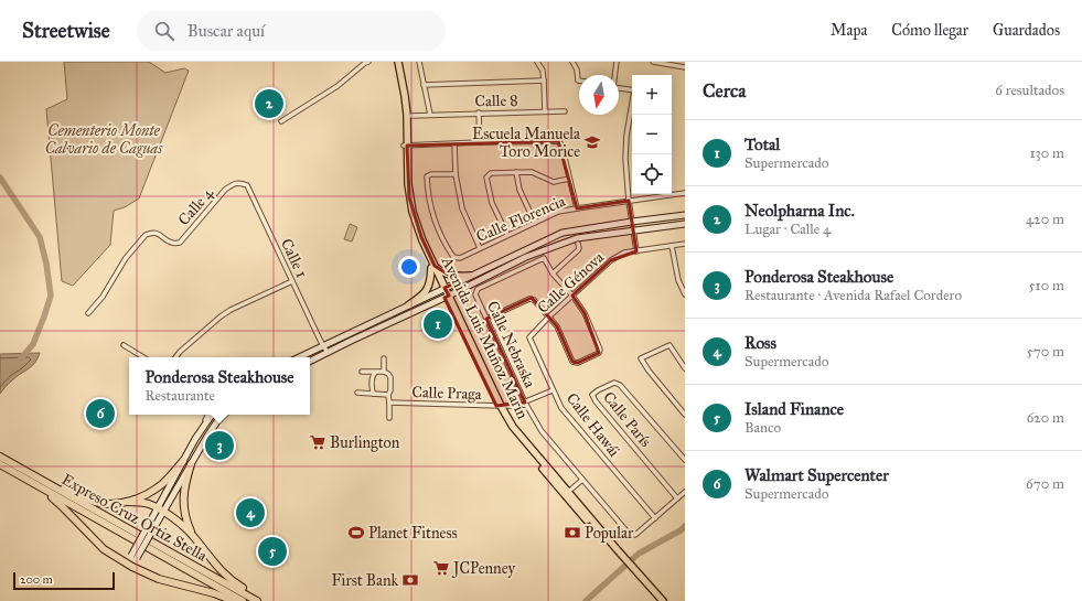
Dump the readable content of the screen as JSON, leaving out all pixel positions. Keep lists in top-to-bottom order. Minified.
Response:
{"streets":{"highway":["Expreso Cruz Ortiz Stella"],"main road":["Avenida Luis Muñoz Marín"],"street":["Calle 8","Calle 4","Calle Florencia","Calle 1","Calle Génova","Calle Nebraska","Calle Praga","Calle París","Calle Hawái"]},"crossings":[["Calle 4","Calle 1"],["Calle Génova","Calle Hawái"],["Avenida Luis Muñoz Marín","Calle Praga"],["Calle Nebraska","Calle Praga"],["Calle Nebraska","Calle Hawái"],["Calle Praga","Calle Hawái"]],"parks":["Cementerio Monte Calvario de Caguas"],"places":{"school or university":["Escuela Manuela Toro Morice"],"supermarket":["Burlington","JCPenney"],"sports":["Planet Fitness"],"bank":["Popular","First Bank"]},"scale_bar":"200 m","north":"bottom","page":{"header":"Streetwise","search":"Buscar aquí","nav":["Mapa","Cómo llegar","Guardados"],"heading":["Cerca","6 resultados"],"map_buttons":["+","−"],"pins":["2","1","6","3","4","5"],"list":[{"mark":"1","name":"Total","note":"Supermercado","value":"130 m"},{"mark":"2","name":"Neolpharna Inc.","note":"Lugar · Calle 4","value":"420 m"},{"mark":"3","name":"Ponderosa Steakhouse","note":"Restaurante · Avenida Rafael Cordero","value":"510 m"},{"mark":"4","name":"Ross","note":"Supermercado","value":"570 m"},{"mark":"5","name":"Island Finance","note":"Banco","value":"620 m"},{"mark":"6","name":"Walmart Supercenter","note":"Supermercado","value":"670 m"}],"popup":["Ponderosa Steakhouse","Restaurante"],"scale":"200 m"}}
